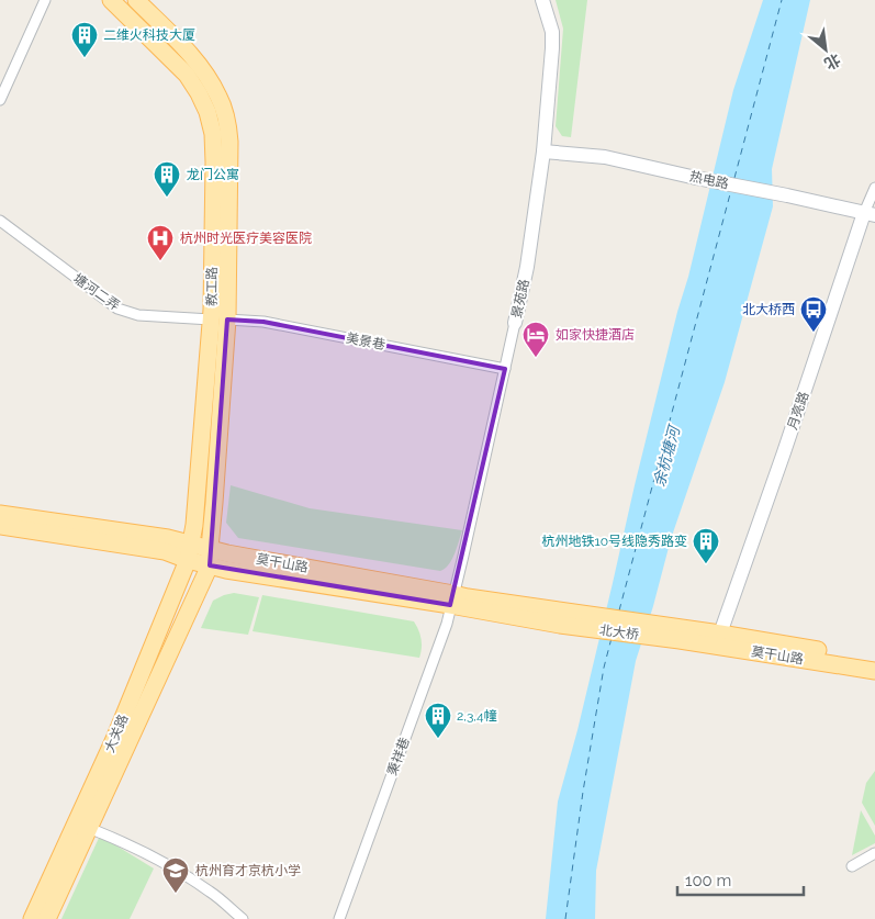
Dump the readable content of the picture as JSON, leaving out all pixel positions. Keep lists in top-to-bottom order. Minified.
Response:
{"streets":{"main road":["教工路","莫干山路","北大桥","大关路"],"street":["热电路","塘河二弄","景苑路","美景巷","月亮路","秉祥巷"]},"crossings":[["热电路","景苑路"],["热电路","月亮路"],["教工路","塘河二弄"],["教工路","美景巷"],["教工路","莫干山路"],["教工路","大关路"],["塘河二弄","美景巷"],["景苑路","美景巷"],["景苑路","莫干山路"],["景苑路","秉祥巷"],["月亮路","莫干山路"],["莫干山路","北大桥"],["莫干山路","大关路"],["莫干山路","秉祥巷"]],"water":["余杭塘河"],"places":{"building":["二维火科技大厦","龙门公寓","杭州地铁10号线隐秀路变","2,3,4幢"],"hospital":["杭州时光医疗美容医院"],"bus stop":["北大桥西"],"hotel":["如家快捷酒店"],"school or university":["杭州育才京杭小学"]},"scale_bar":"100 m","north":"bottom right"}
